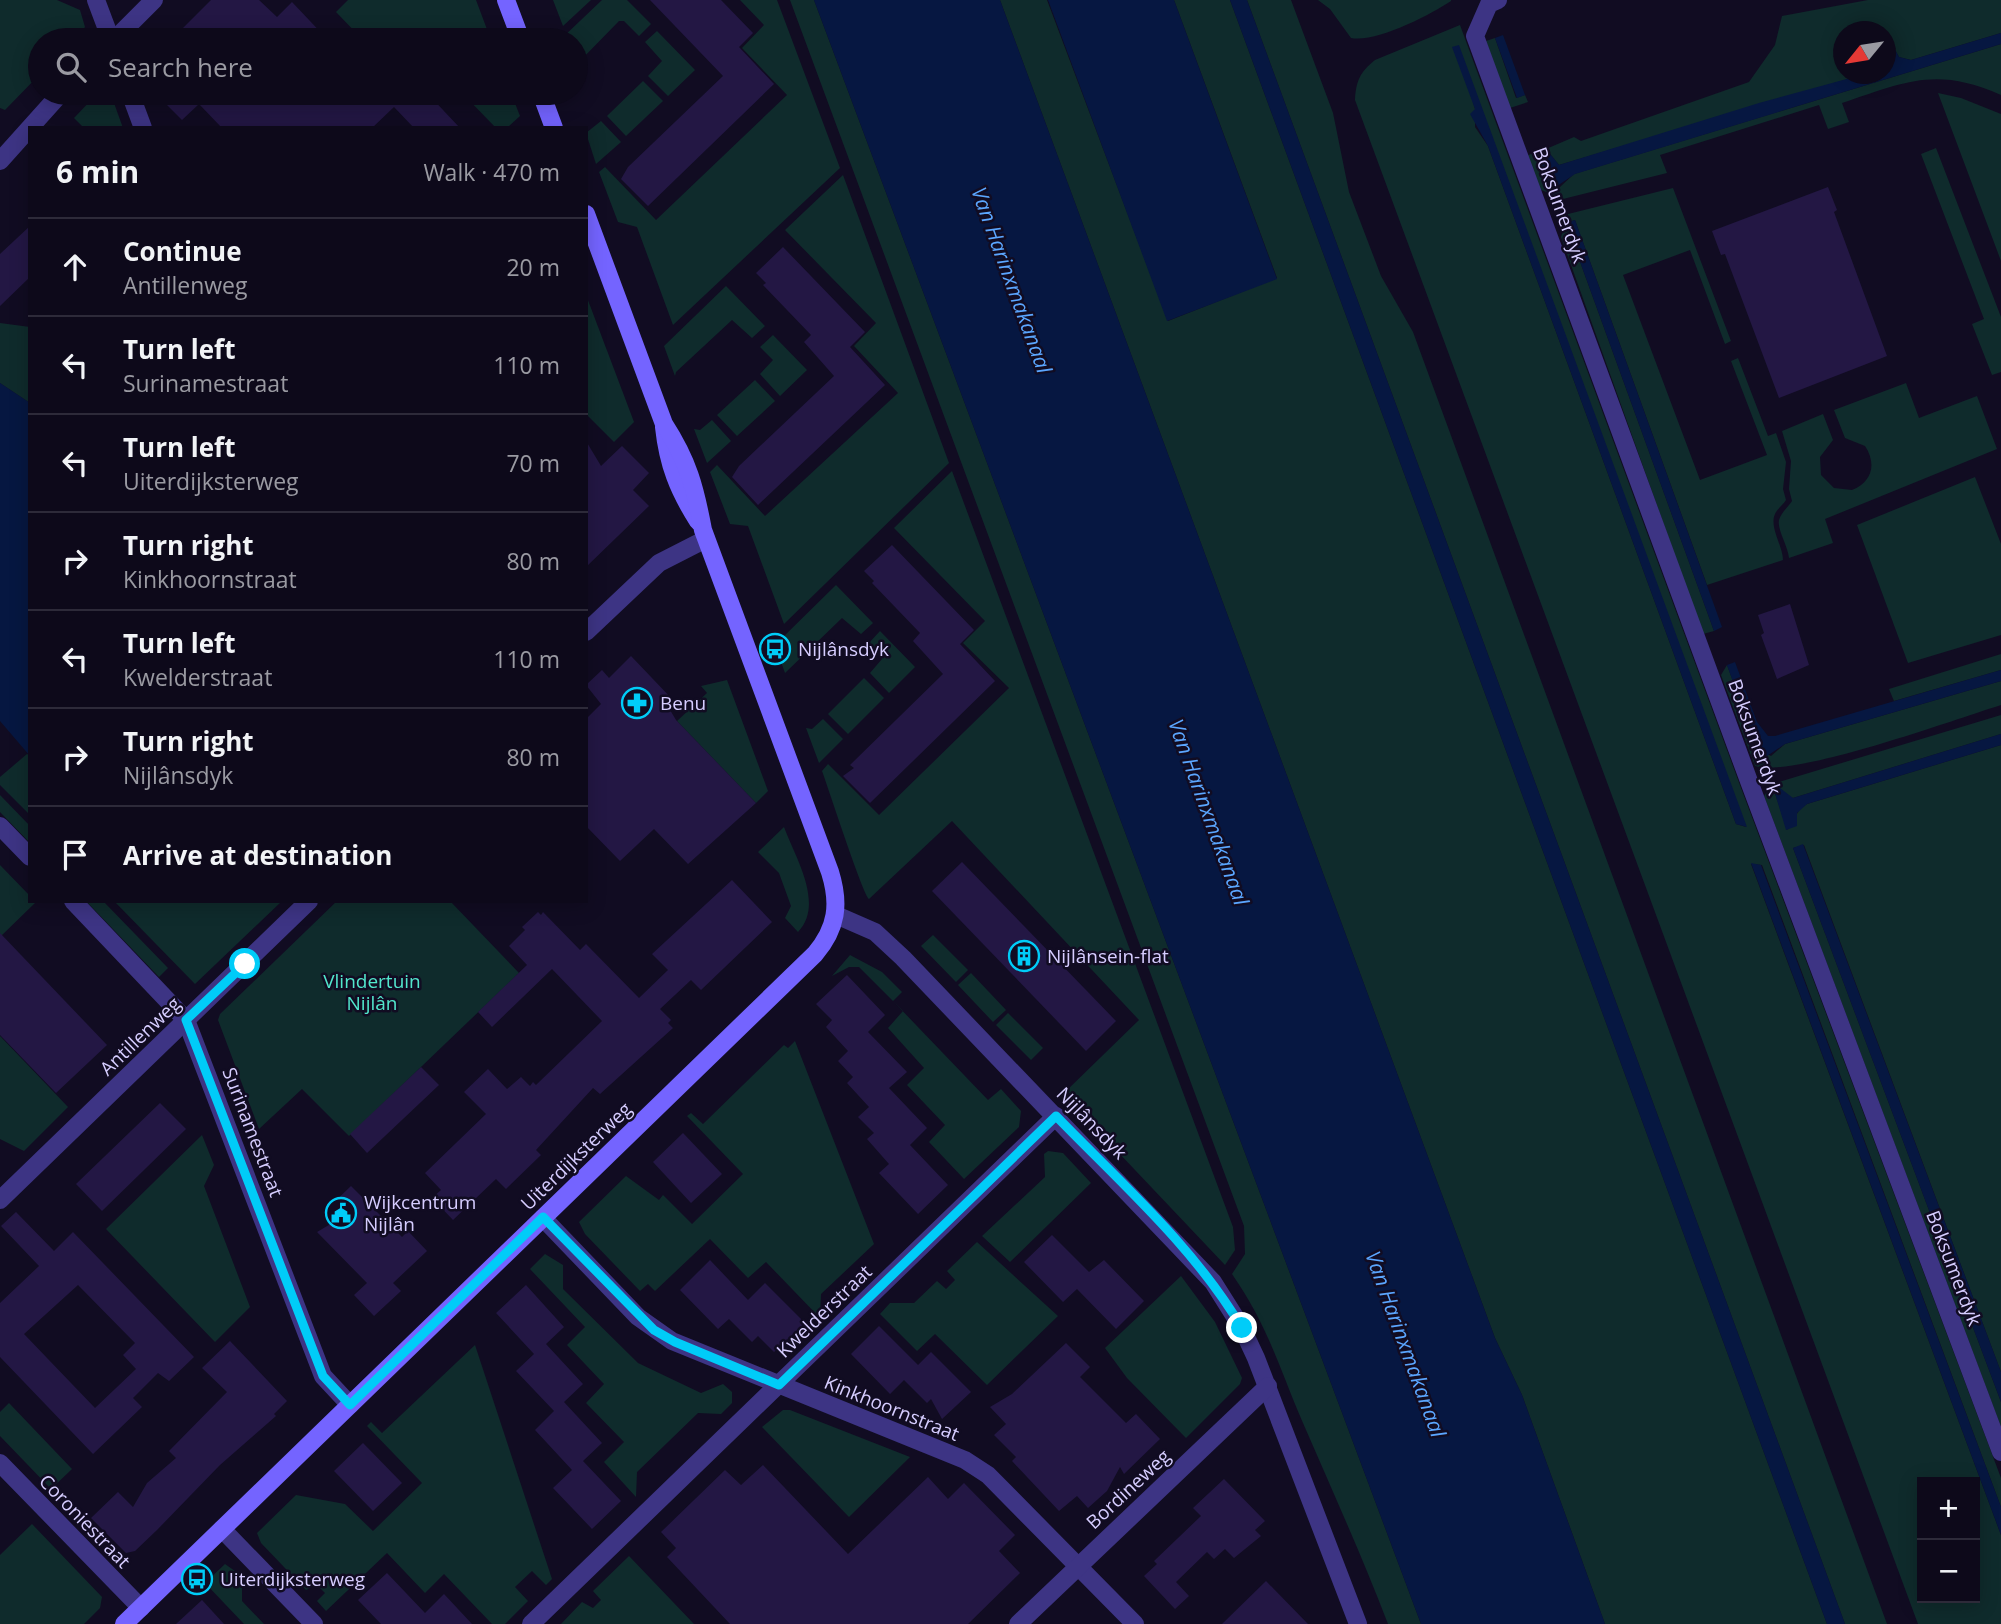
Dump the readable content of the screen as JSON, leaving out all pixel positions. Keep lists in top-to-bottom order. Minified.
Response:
{"streets":{"street":["Boksumerdyk","Antillenweg","Nijlânsdyk","Surinamestraat","Uiterdijksterweg","Kwelderstraat","Kinkhoornstraat","Bordineweg","Coroniestraat"]},"crossings":[["Antillenweg","Surinamestraat"],["Nijlânsdyk","Uiterdijksterweg"],["Nijlânsdyk","Kwelderstraat"],["Nijlânsdyk","Bordineweg"],["Surinamestraat","Uiterdijksterweg"],["Uiterdijksterweg","Kinkhoornstraat"],["Uiterdijksterweg","Coroniestraat"],["Kwelderstraat","Kinkhoornstraat"],["Kinkhoornstraat","Bordineweg"]],"water":["Van Harinxmakanaal"],"parks":["Vlindertuin Nijlân"],"places":{"bus stop":["Nijlânsdyk","Uiterdijksterweg"],"pharmacy":["Benu"],"building":["Nijlânsein-flat"],"public building":["Wijkcentrum Nijlân"]},"north":"bottom left","page":{"search":"Search here","heading":["6 min","Walk · 470 m"],"list":[["Continue","Antillenweg","20 m"],["Turn left","Surinamestraat","110 m"],["Turn left","Uiterdijksterweg","70 m"],["Turn right","Kinkhoornstraat","80 m"],["Turn left","Kwelderstraat","110 m"],["Turn right","Nijlânsdyk","80 m"],"Arrive at destination"],"map_buttons":["+","−"]}}
